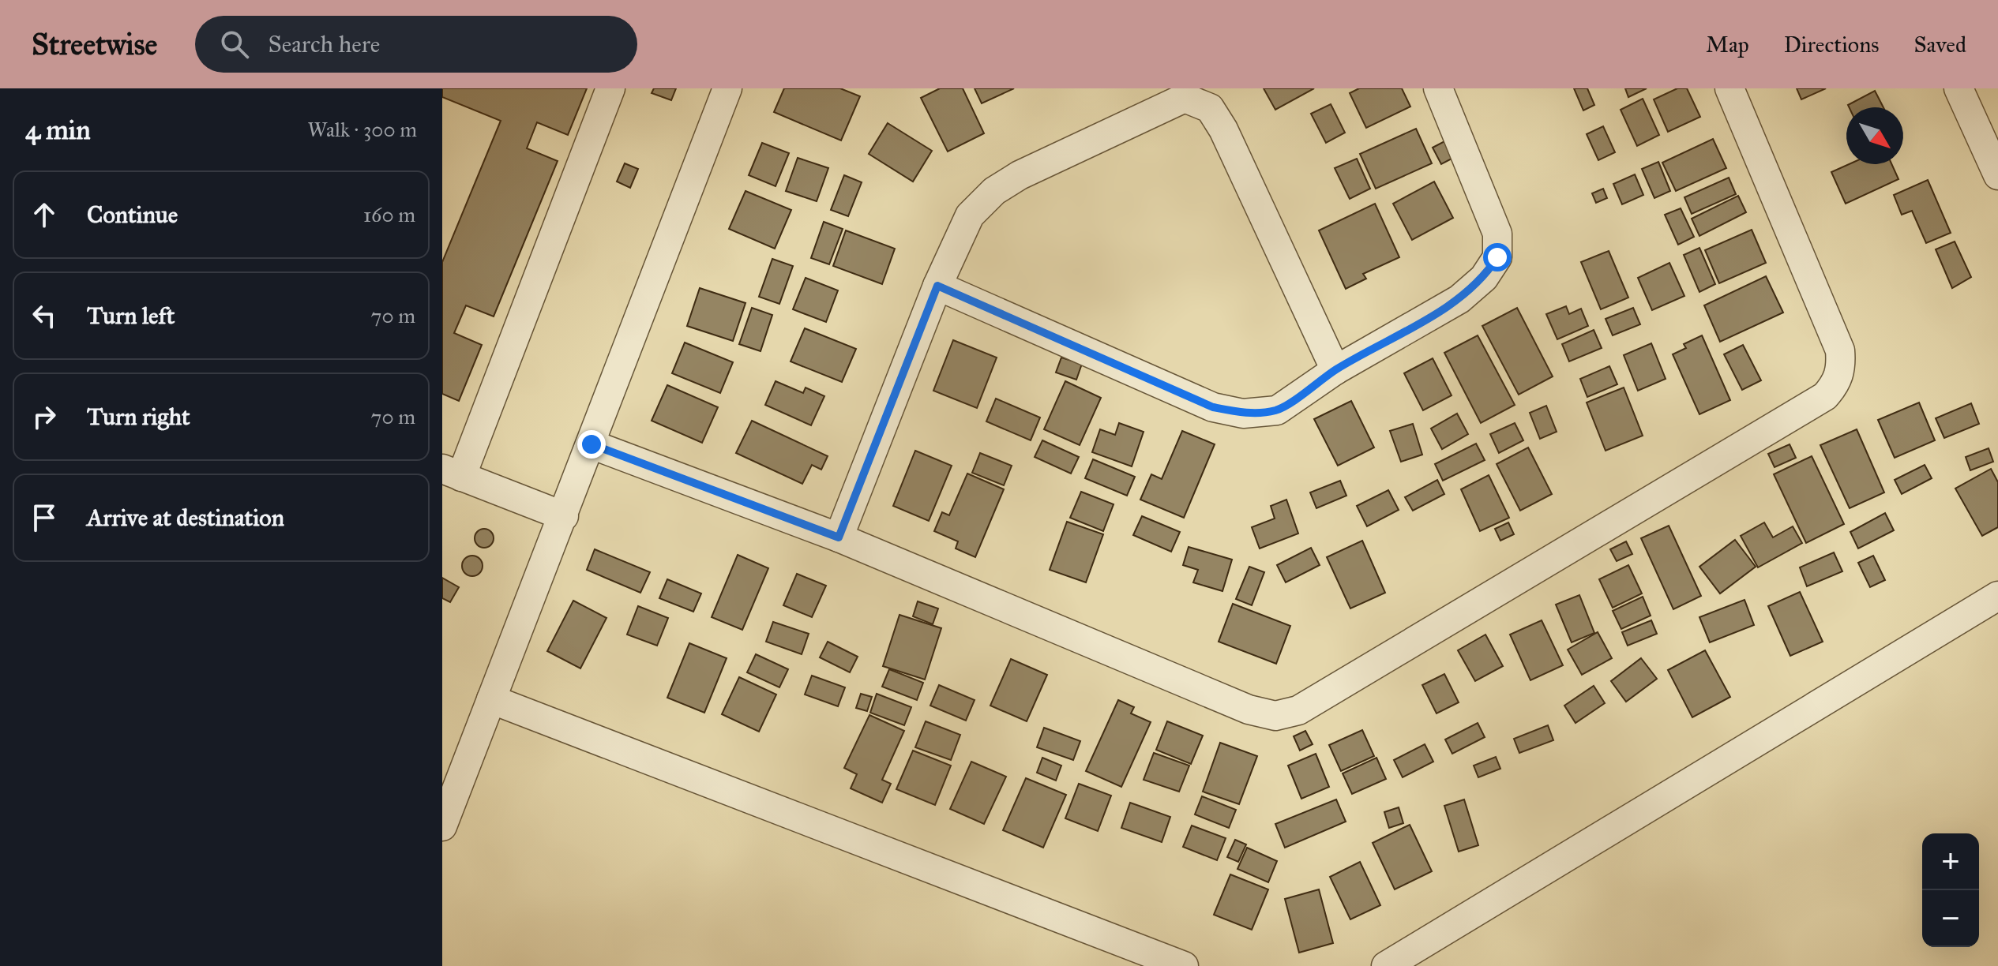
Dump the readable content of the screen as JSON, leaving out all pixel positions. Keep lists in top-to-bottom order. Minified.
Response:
{"north":"bottom right","page":{"header":"Streetwise","search":"Search here","nav":["Map","Directions","Saved"],"heading":["4 min","Walk · 300 m"],"list":[["Continue","160 m"],["Turn left","70 m"],["Turn right","70 m"],"Arrive at destination"],"map_buttons":["+","−"]}}
